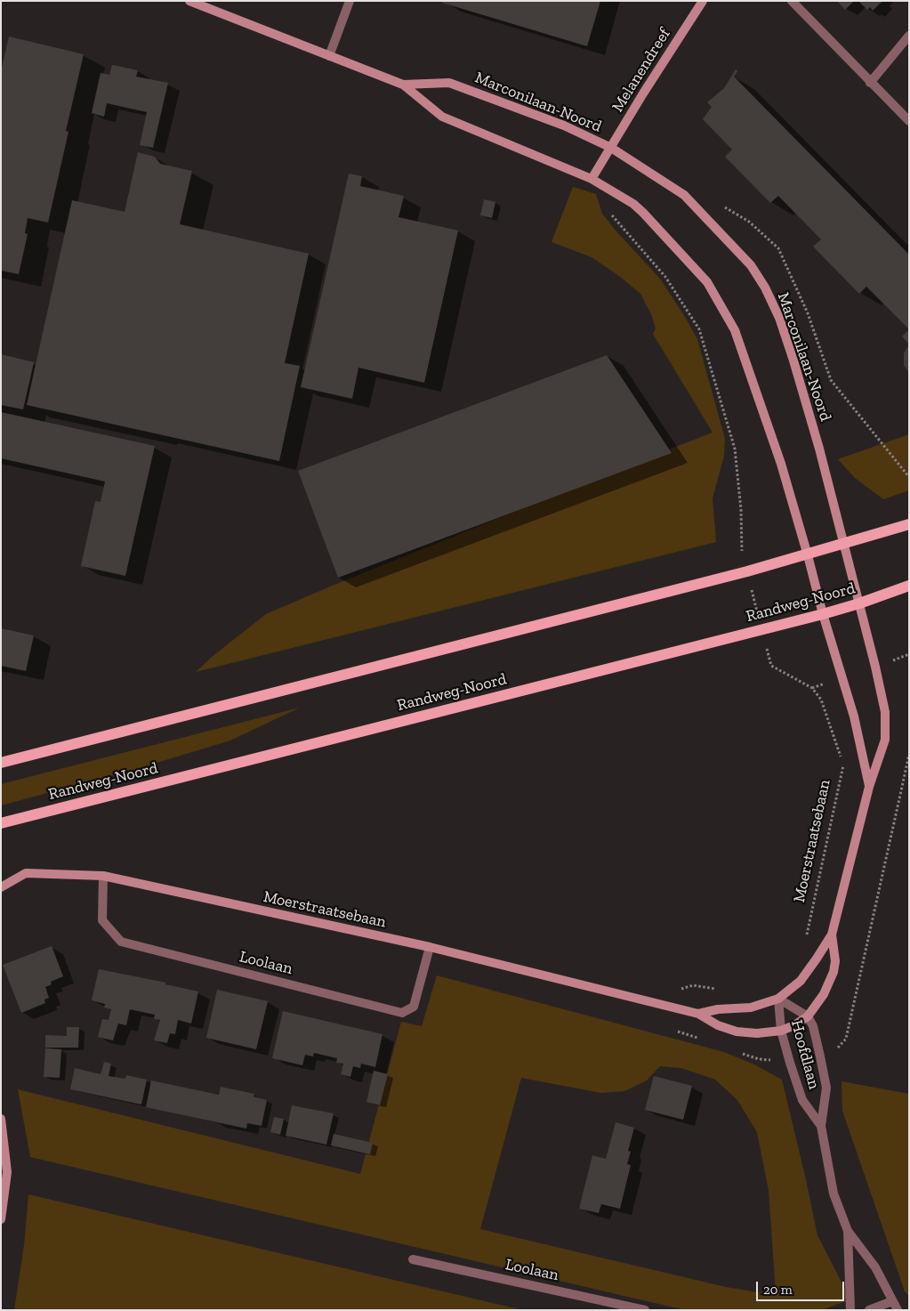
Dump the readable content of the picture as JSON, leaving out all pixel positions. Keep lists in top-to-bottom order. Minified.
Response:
{"streets":{"main road":["Randweg-Noord"],"street":["Melanendreef","Marconilaan-Noord","Moerstraatsebaan","Loolaan","Hoofdlaan"]},"crossings":[["Melanendreef","Marconilaan-Noord"],["Marconilaan-Noord","Randweg-Noord"],["Marconilaan-Noord","Moerstraatsebaan"],["Randweg-Noord","Moerstraatsebaan"],["Moerstraatsebaan","Loolaan"],["Moerstraatsebaan","Hoofdlaan"]],"scale_bar":"20 m"}
